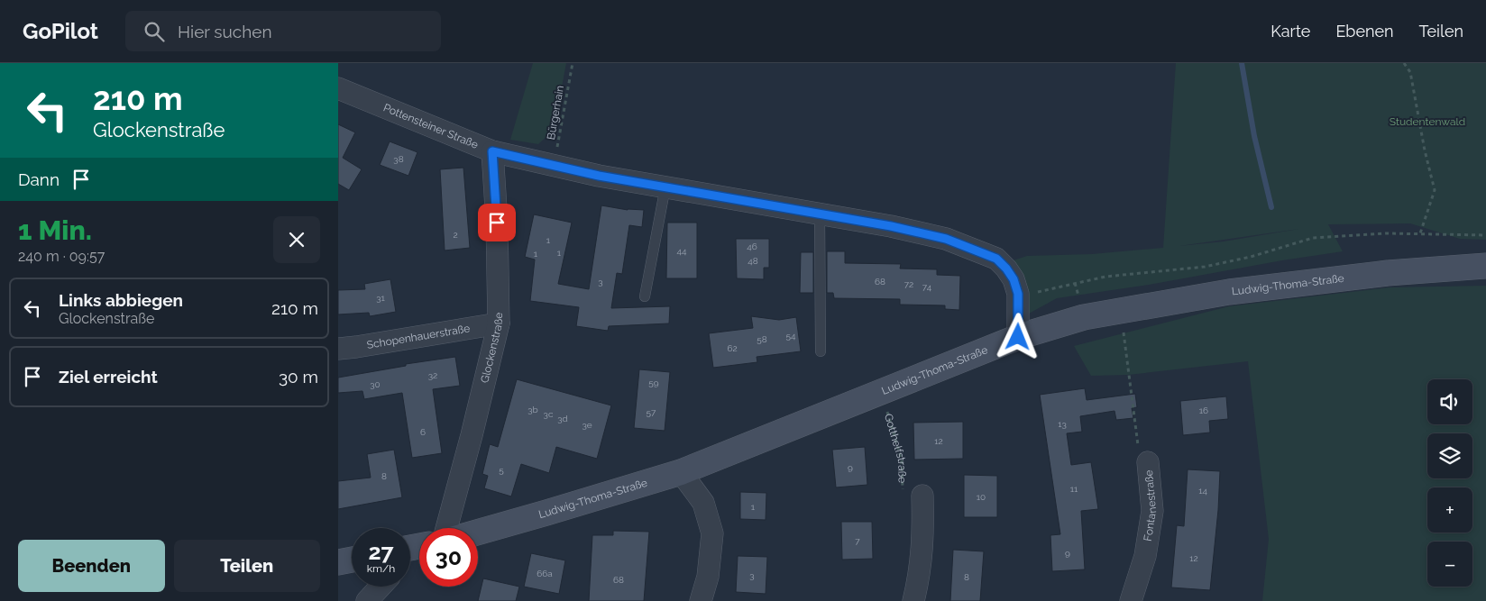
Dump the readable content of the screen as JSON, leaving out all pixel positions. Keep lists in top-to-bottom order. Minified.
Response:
{"streets":{"street":["Pottensteiner Straße","Ludwig-Thoma-Straße","Schopenhauerstraße","Glockenstraße","Fontanestraße"],"path":["Bürgerhain","Gotthelfstraße"]},"crossings":[["Bürgerhain","Pottensteiner Straße"],["Pottensteiner Straße","Ludwig-Thoma-Straße"],["Pottensteiner Straße","Glockenstraße"],["Ludwig-Thoma-Straße","Gotthelfstraße"],["Schopenhauerstraße","Glockenstraße"]],"parks":["Studentenwald"],"house_numbers":["38","2","1","46","44","1","1","48","3","68","72","74","31","54","58","62","32","59","30","3b","16","57","3c","3d","13","3e","6","12","9","5","8","11","14","10","1","7","9","12","66a","3","8","68"],"page":{"header":"GoPilot","search":"Hier suchen","nav":["Karte","Ebenen","Teilen"],"turn":["210 m","Glockenstraße"],"then":"Dann","heading":["1 Min.","240 m · 09:57"],"list":[{"name":"Links abbiegen","note":"Glockenstraße","value":"210 m"},{"name":"Ziel erreicht","value":"30 m"}],"map_buttons":["+","−"],"speed":"27 km/h","limit":"30","buttons":["Beenden","Teilen"]}}
